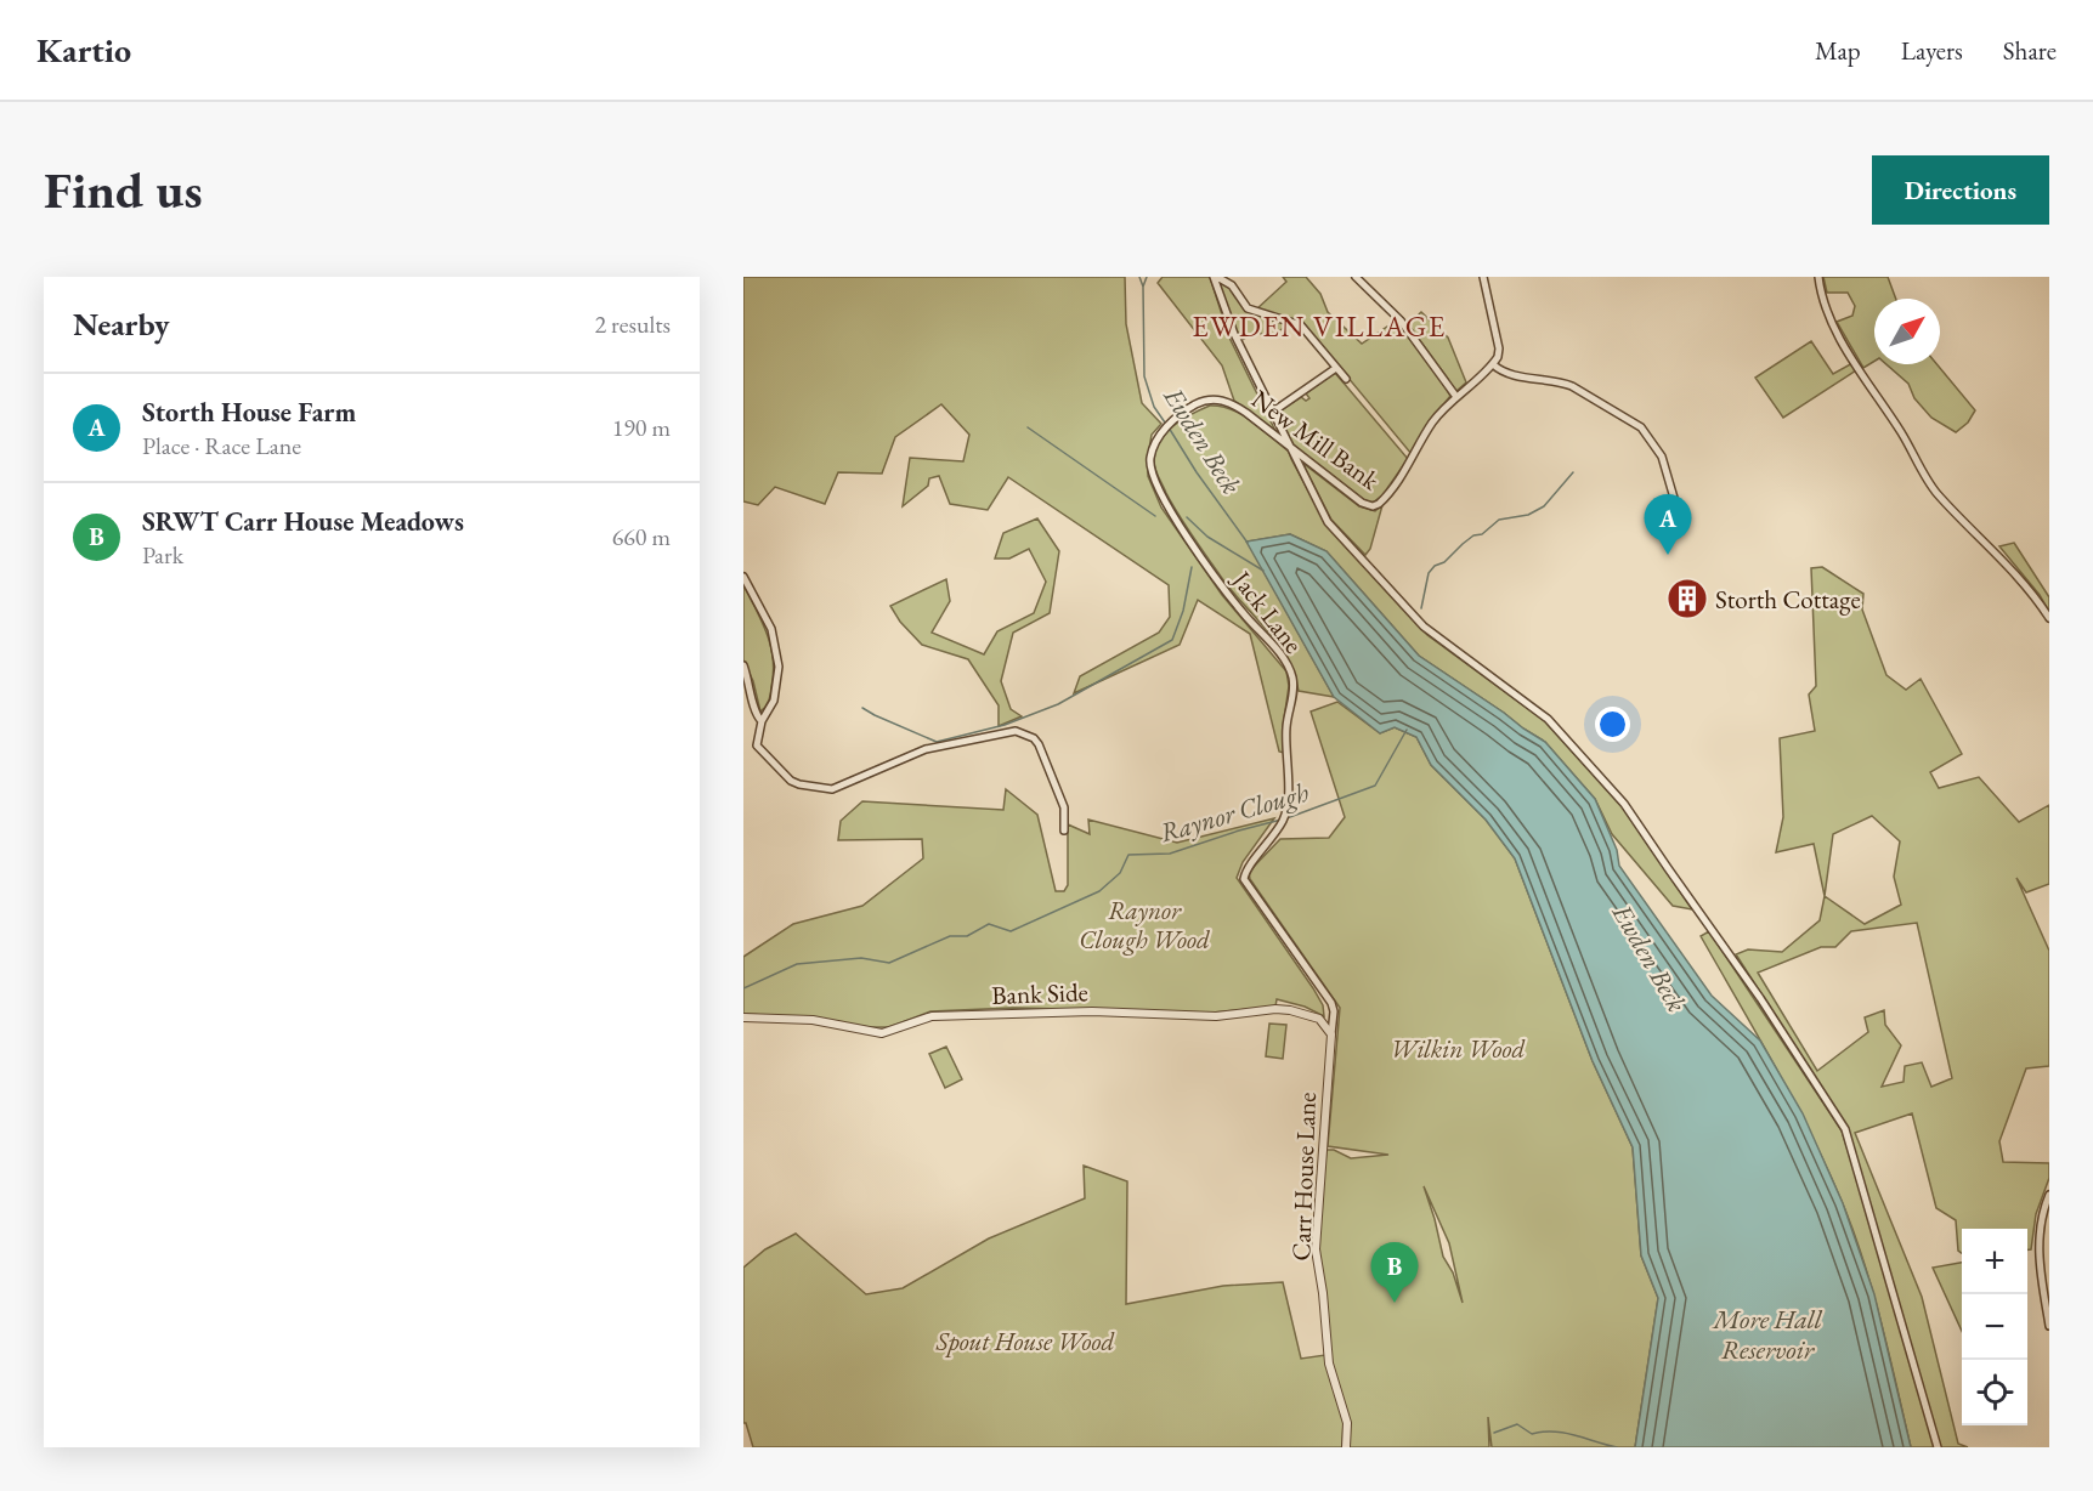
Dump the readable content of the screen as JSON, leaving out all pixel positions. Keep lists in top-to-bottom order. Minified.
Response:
{"streets":{"street":["New Mill Bank","Jack Lane","Bank Side","Carr House Lane"]},"crossings":[["New Mill Bank","Jack Lane"],["Jack Lane","Bank Side"],["Jack Lane","Carr House Lane"],["Bank Side","Carr House Lane"]],"districts":["EWDEN VILLAGE"],"water":["Ewden Beck","Raynor Clough","More Hall Reservoir"],"parks":["Raynor Clough Wood","Wilkin Wood","Spout House Wood"],"places":{"building":["Storth Cottage"]},"north":"top right","page":{"header":"Kartio","nav":["Map","Layers","Share"],"buttons":"Directions","title":"Find us","heading":["Nearby","2 results"],"list":[{"mark":"A","name":"Storth House Farm","note":"Place · Race Lane","value":"190 m"},{"mark":"B","name":"SRWT Carr House Meadows","note":"Park","value":"660 m"}],"pins":["A","B"],"map_buttons":["+","−"]}}
